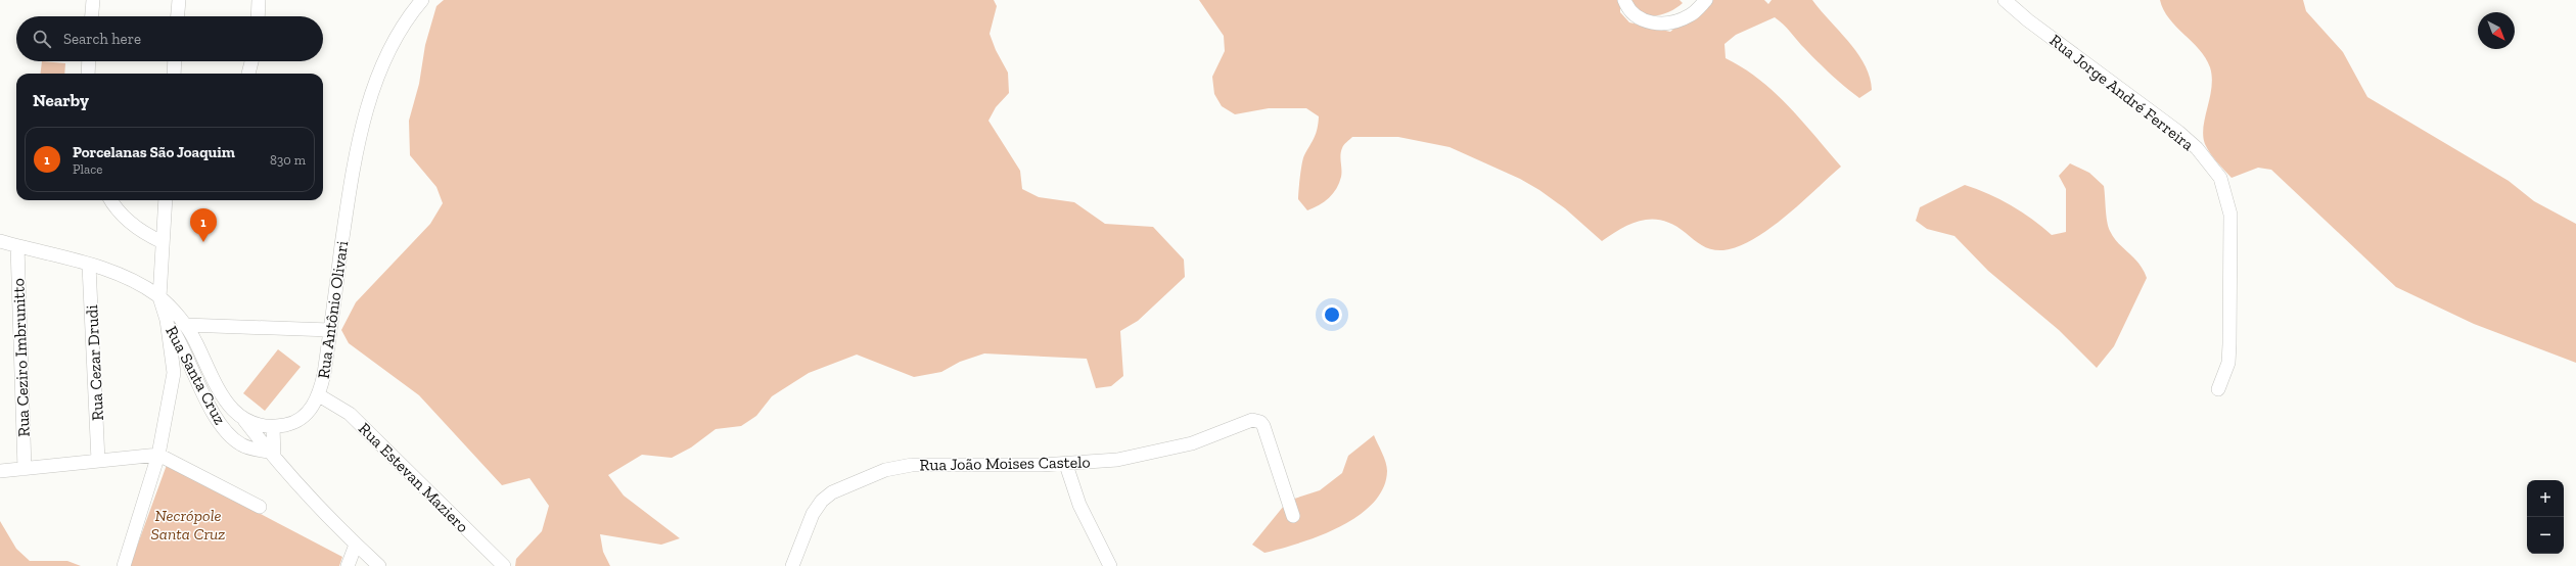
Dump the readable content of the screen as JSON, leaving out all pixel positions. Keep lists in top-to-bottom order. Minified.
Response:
{"streets":{"street":["Rua Jorge André Ferreira","Rua Antônio Olivari","Rua Ceziro Imbrunitto","Rua Cezar Drudi","Rua Santa Cruz","Rua João Moises Castelo","Rua Estevan Maziero"]},"crossings":[["Rua Antônio Olivari","Rua Ceziro Imbrunitto"],["Rua Antônio Olivari","Rua Cezar Drudi"],["Rua Antônio Olivari","Rua Estevan Maziero"]],"parks":["Necrópole Santa Cruz"],"north":"bottom right","page":{"search":"Search here","heading":"Nearby","list":[{"mark":"1","name":"Porcelanas São Joaquim","note":"Place","value":"830 m"}],"pins":"1","map_buttons":["+","−"]}}
